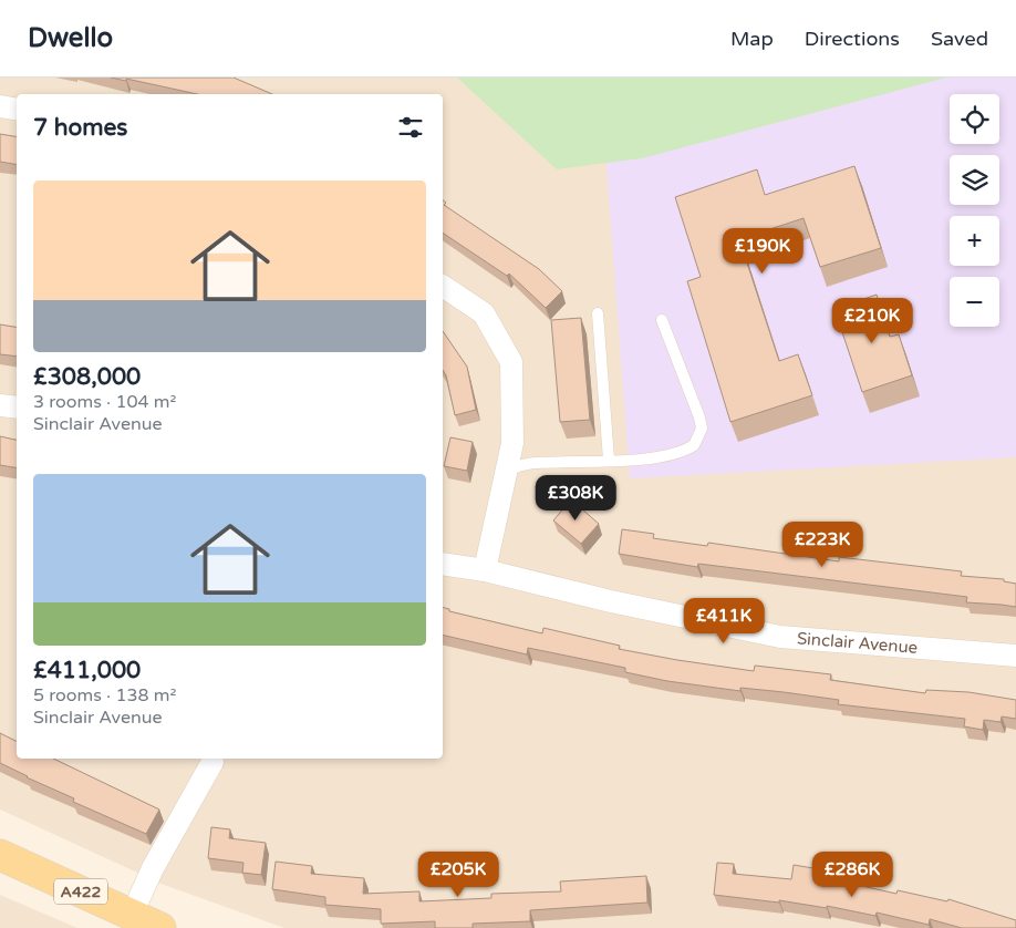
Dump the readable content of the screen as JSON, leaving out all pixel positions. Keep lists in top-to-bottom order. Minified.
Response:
{"streets":{"main road":["A422"],"street":["Sinclair Avenue"]},"page":{"header":"Dwello","nav":["Map","Directions","Saved"],"map_buttons":["+","−"],"heading":"7 homes","list":[{"name":"£308,000","note":"3 rooms · 104 m² · Sinclair Avenue"},{"name":"£411,000","note":"5 rooms · 138 m² · Sinclair Avenue"}],"price":["£190K","£210K","£308K","£223K","£411K","£205K","£286K"]}}
